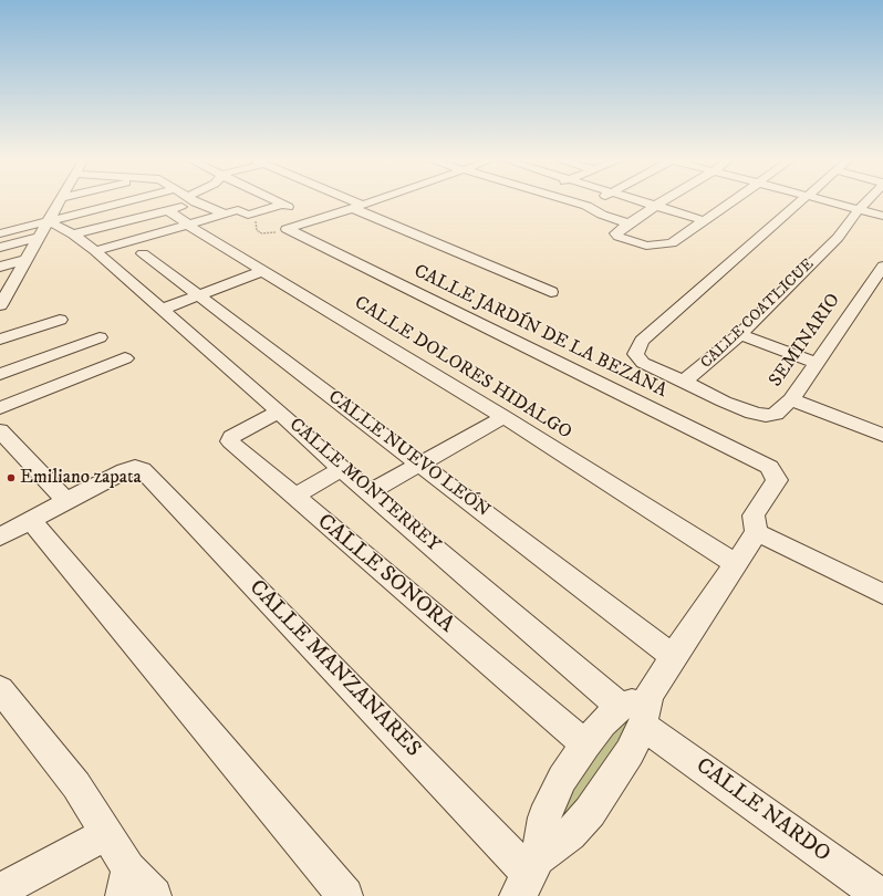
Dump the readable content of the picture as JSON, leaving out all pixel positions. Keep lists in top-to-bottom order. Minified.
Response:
{"streets":{"street":["CALLE COATLICUE","CALLE JARDÍN DE LA BEZANA","SEMINARIO","CALLE DOLORES HIDALGO","CALLE NUEVO LEÓN","CALLE MONTERREY","CALLE SONORA","CALLE MANZANARES","CALLE NARDO"]},"crossings":[["CALLE COATLICUE","SEMINARIO"],["CALLE NUEVO LEÓN","CALLE MONTERREY"],["CALLE MONTERREY","CALLE SONORA"],["CALLE MONTERREY","CALLE NARDO"]],"places":["Emiliano zapata"]}
